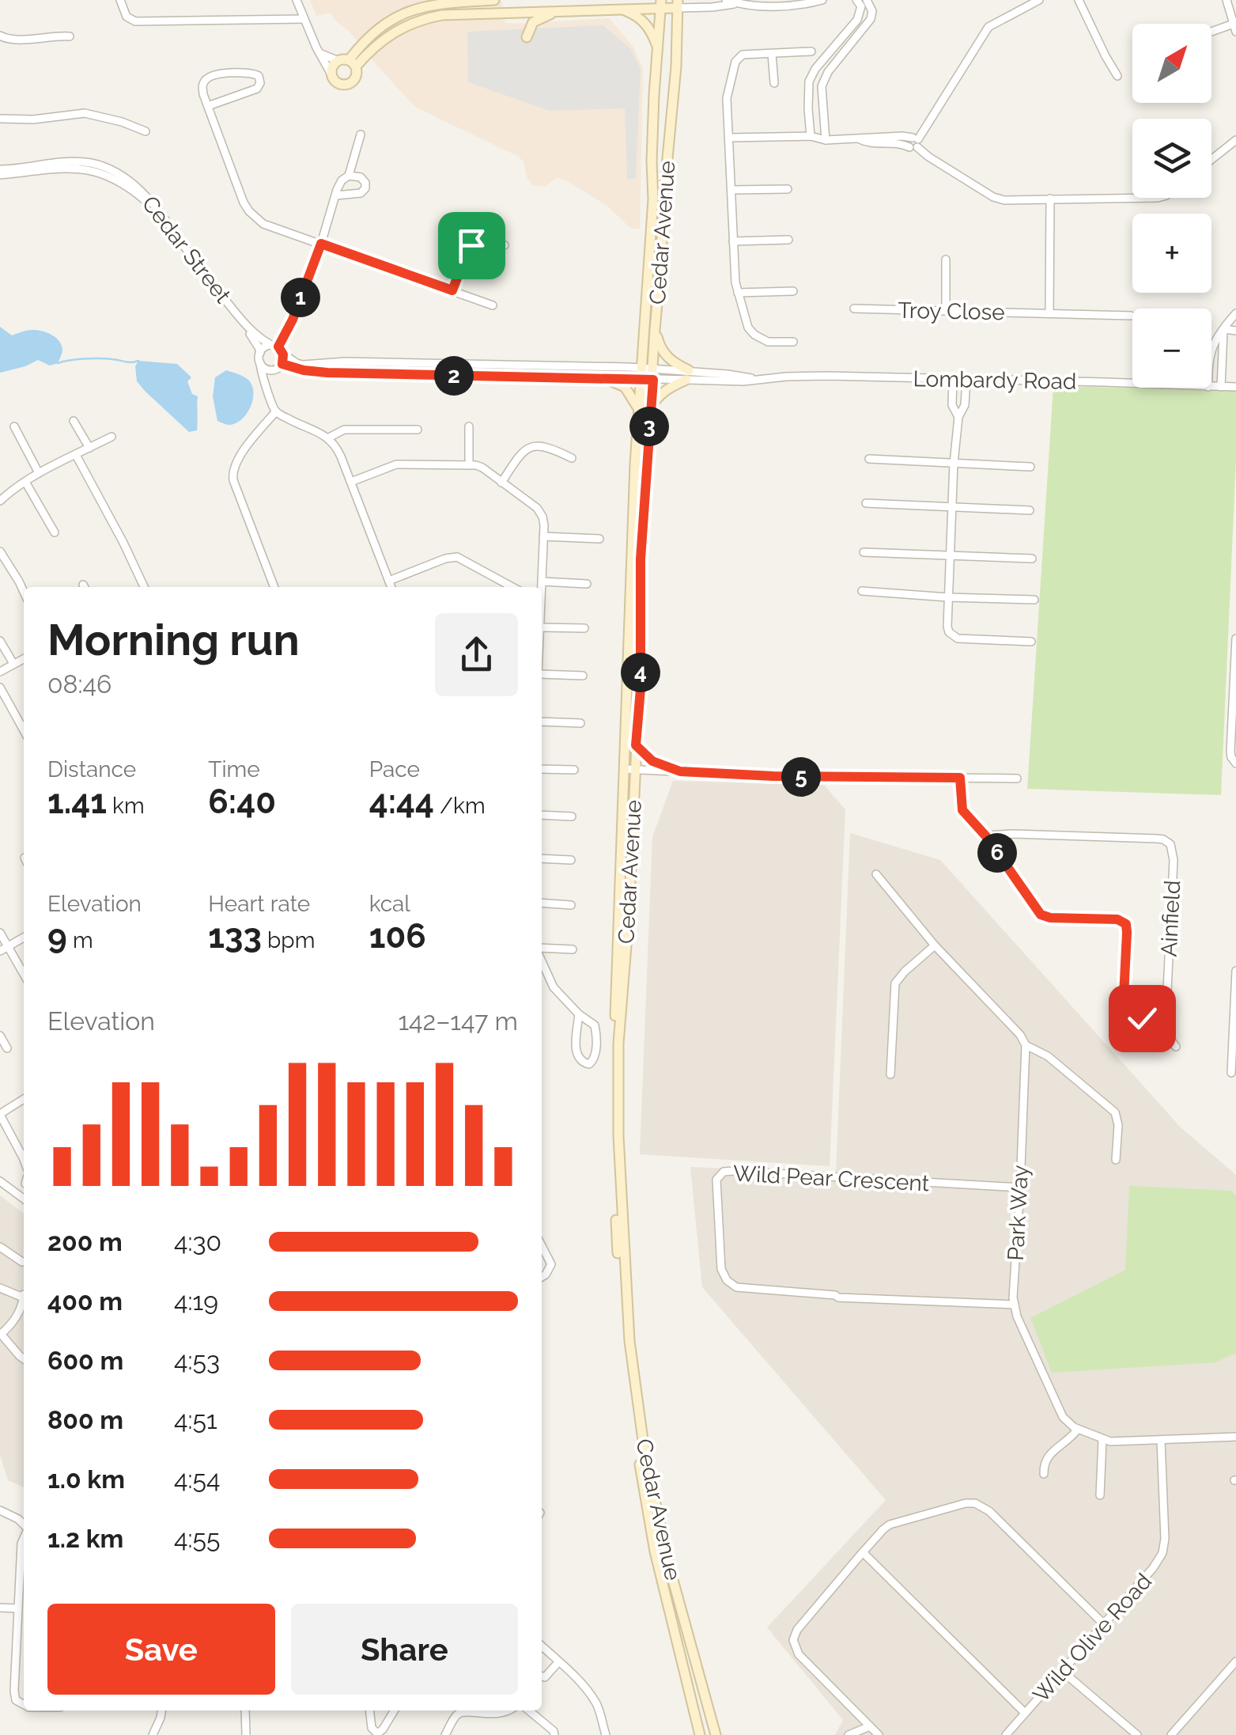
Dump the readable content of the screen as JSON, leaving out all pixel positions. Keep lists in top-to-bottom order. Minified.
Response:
{"streets":{"main road":["Cedar Avenue"],"street":["Cedar Street","Troy Close","Lombardy Road","Ainfield","Wild Pear Crescent","Park Way","Wild Olive Road"]},"crossings":[["Cedar Avenue","Lombardy Road"],["Wild Pear Crescent","Park Way"],["Park Way","Wild Olive Road"]],"north":"top right","page":{"map_buttons":["+","−"],"pins":["1","2","3","4","5","6"],"heading":["Morning run","08:46"],"stats":[["Distance","1.41 km"],["Time","6:40"],["Pace","4:44 /km"],["Elevation","9 m"],["Heart rate","133 bpm"],["kcal","106"]],"chart":["Elevation","142–147 m"],"list":[{"name":"200 m","note":"4:30"},{"name":"400 m","note":"4:19"},{"name":"600 m","note":"4:53"},{"name":"800 m","note":"4:51"},{"name":"1.0 km","note":"4:54"},{"name":"1.2 km","note":"4:55"}],"buttons":["Save","Share"]}}
